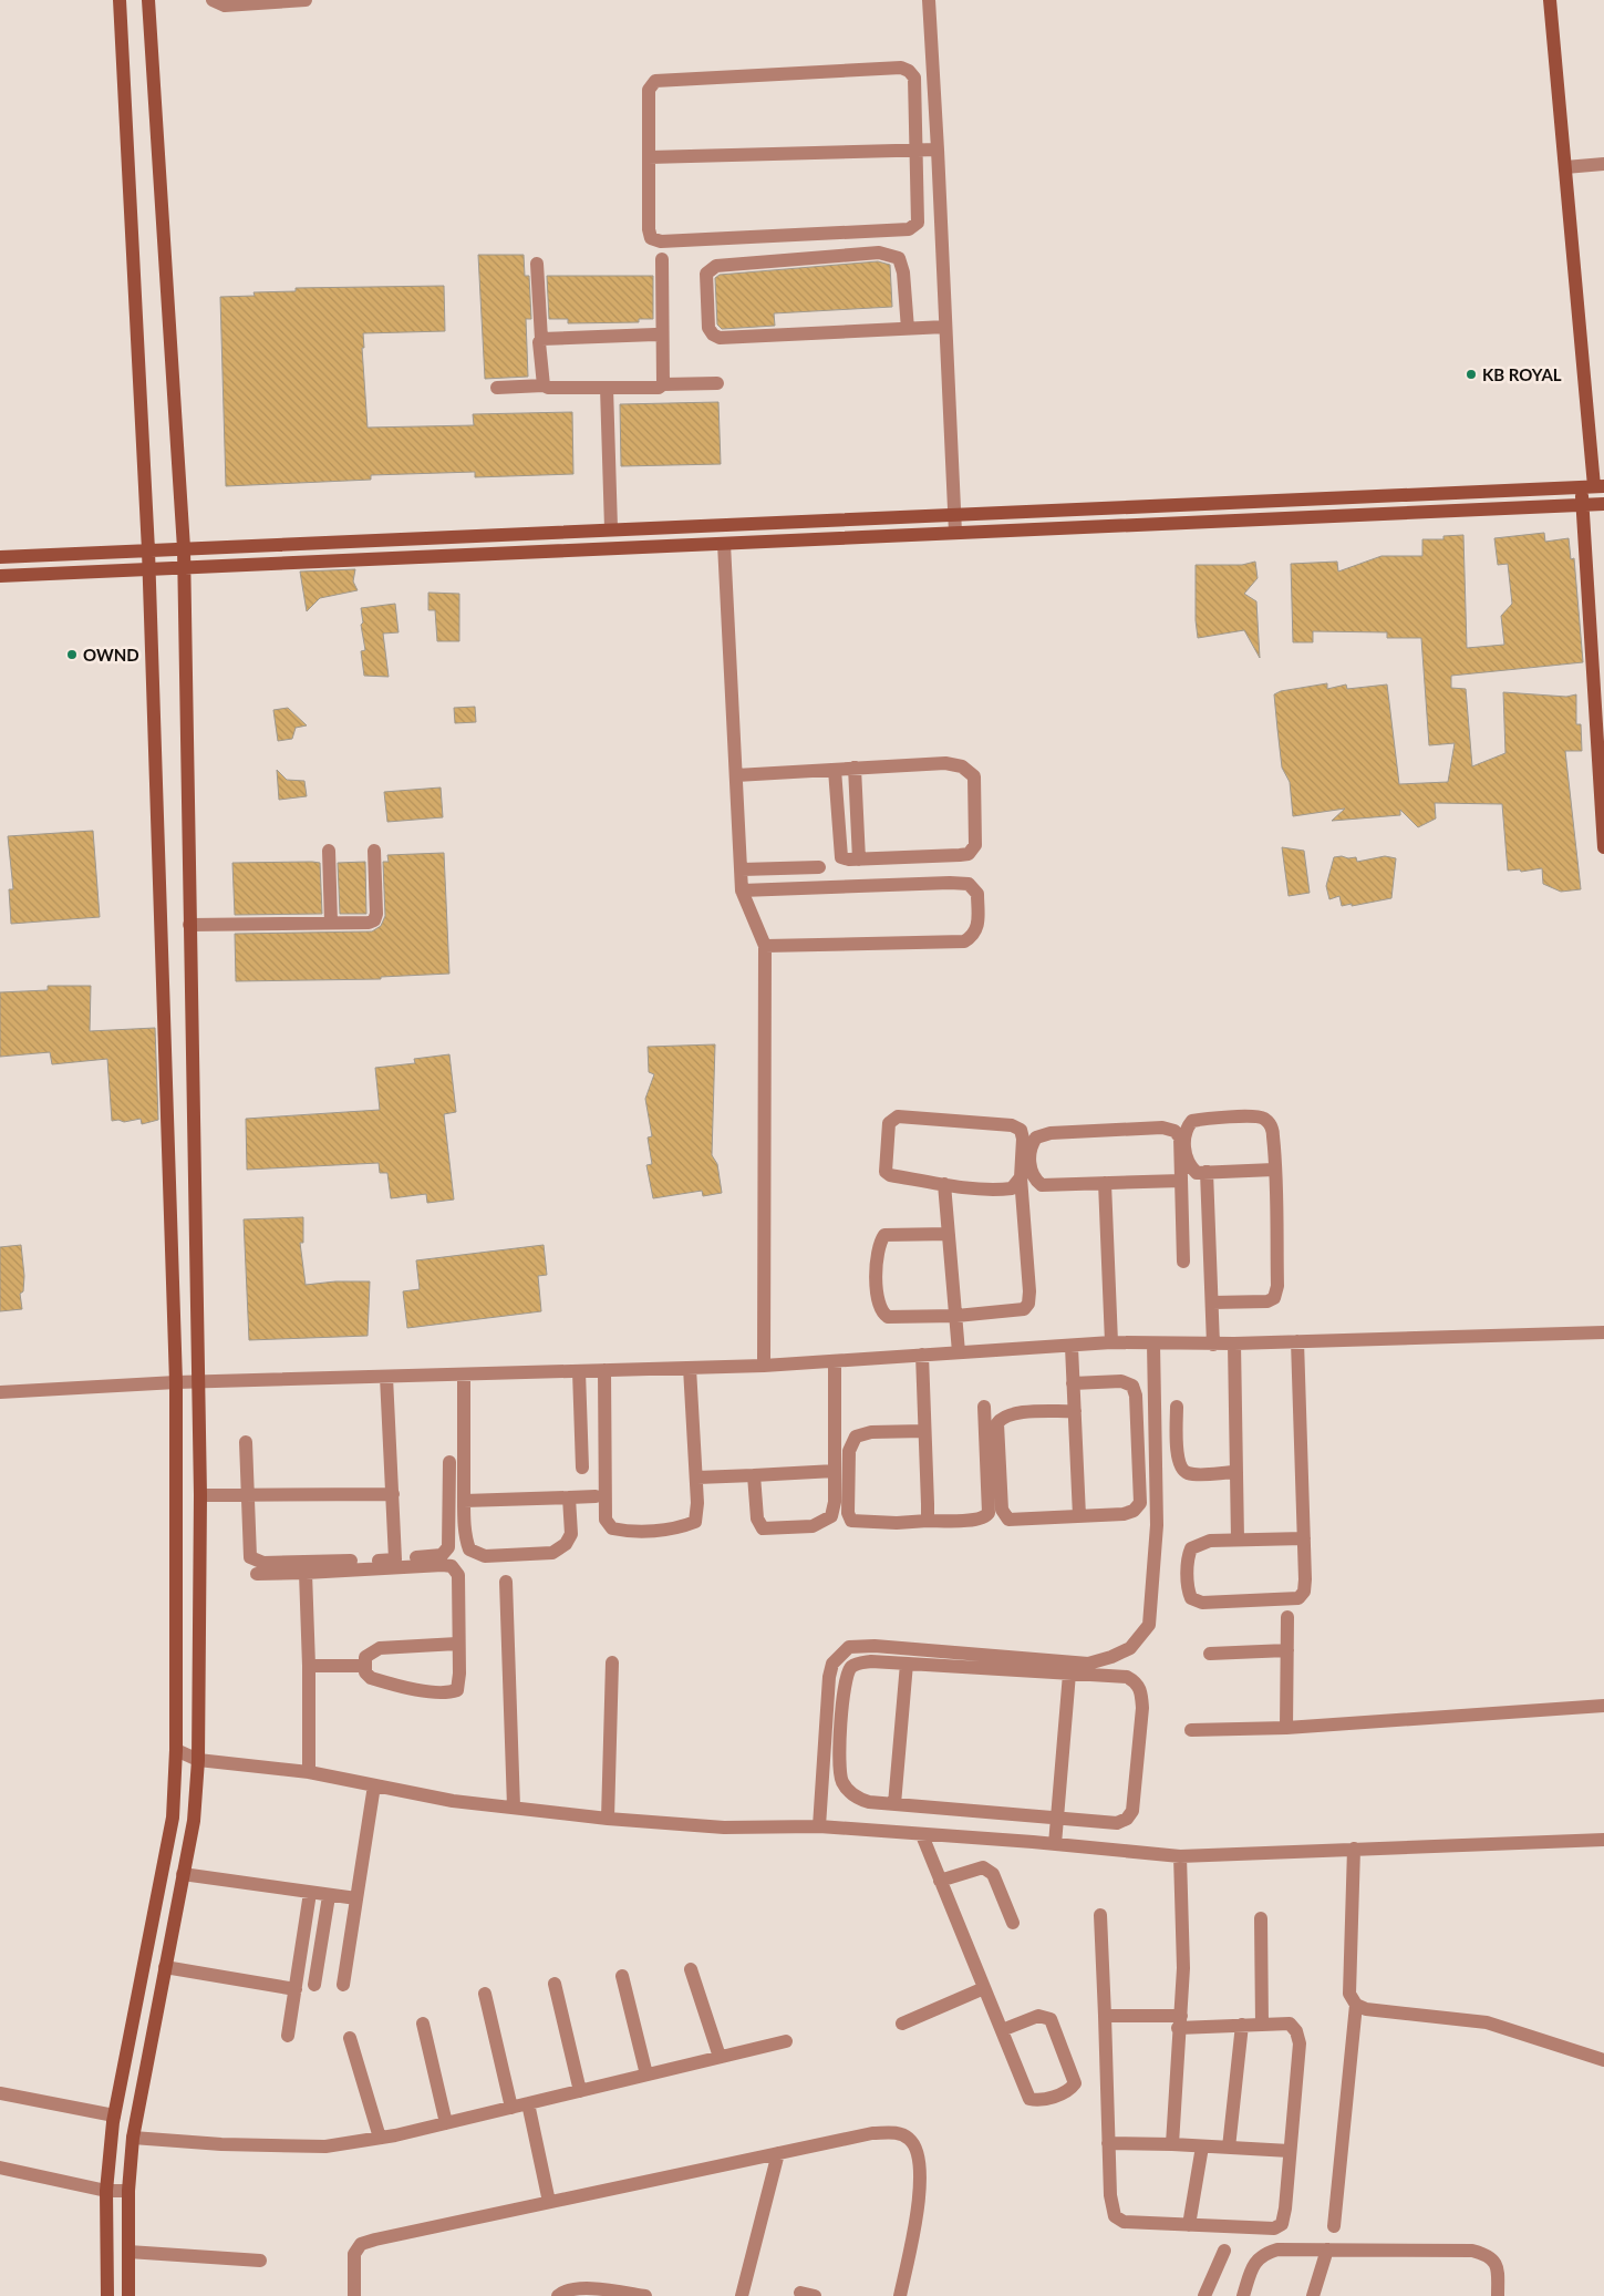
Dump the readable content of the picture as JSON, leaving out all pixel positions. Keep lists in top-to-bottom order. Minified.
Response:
{"places":["KB ROYAL","OWND"]}
